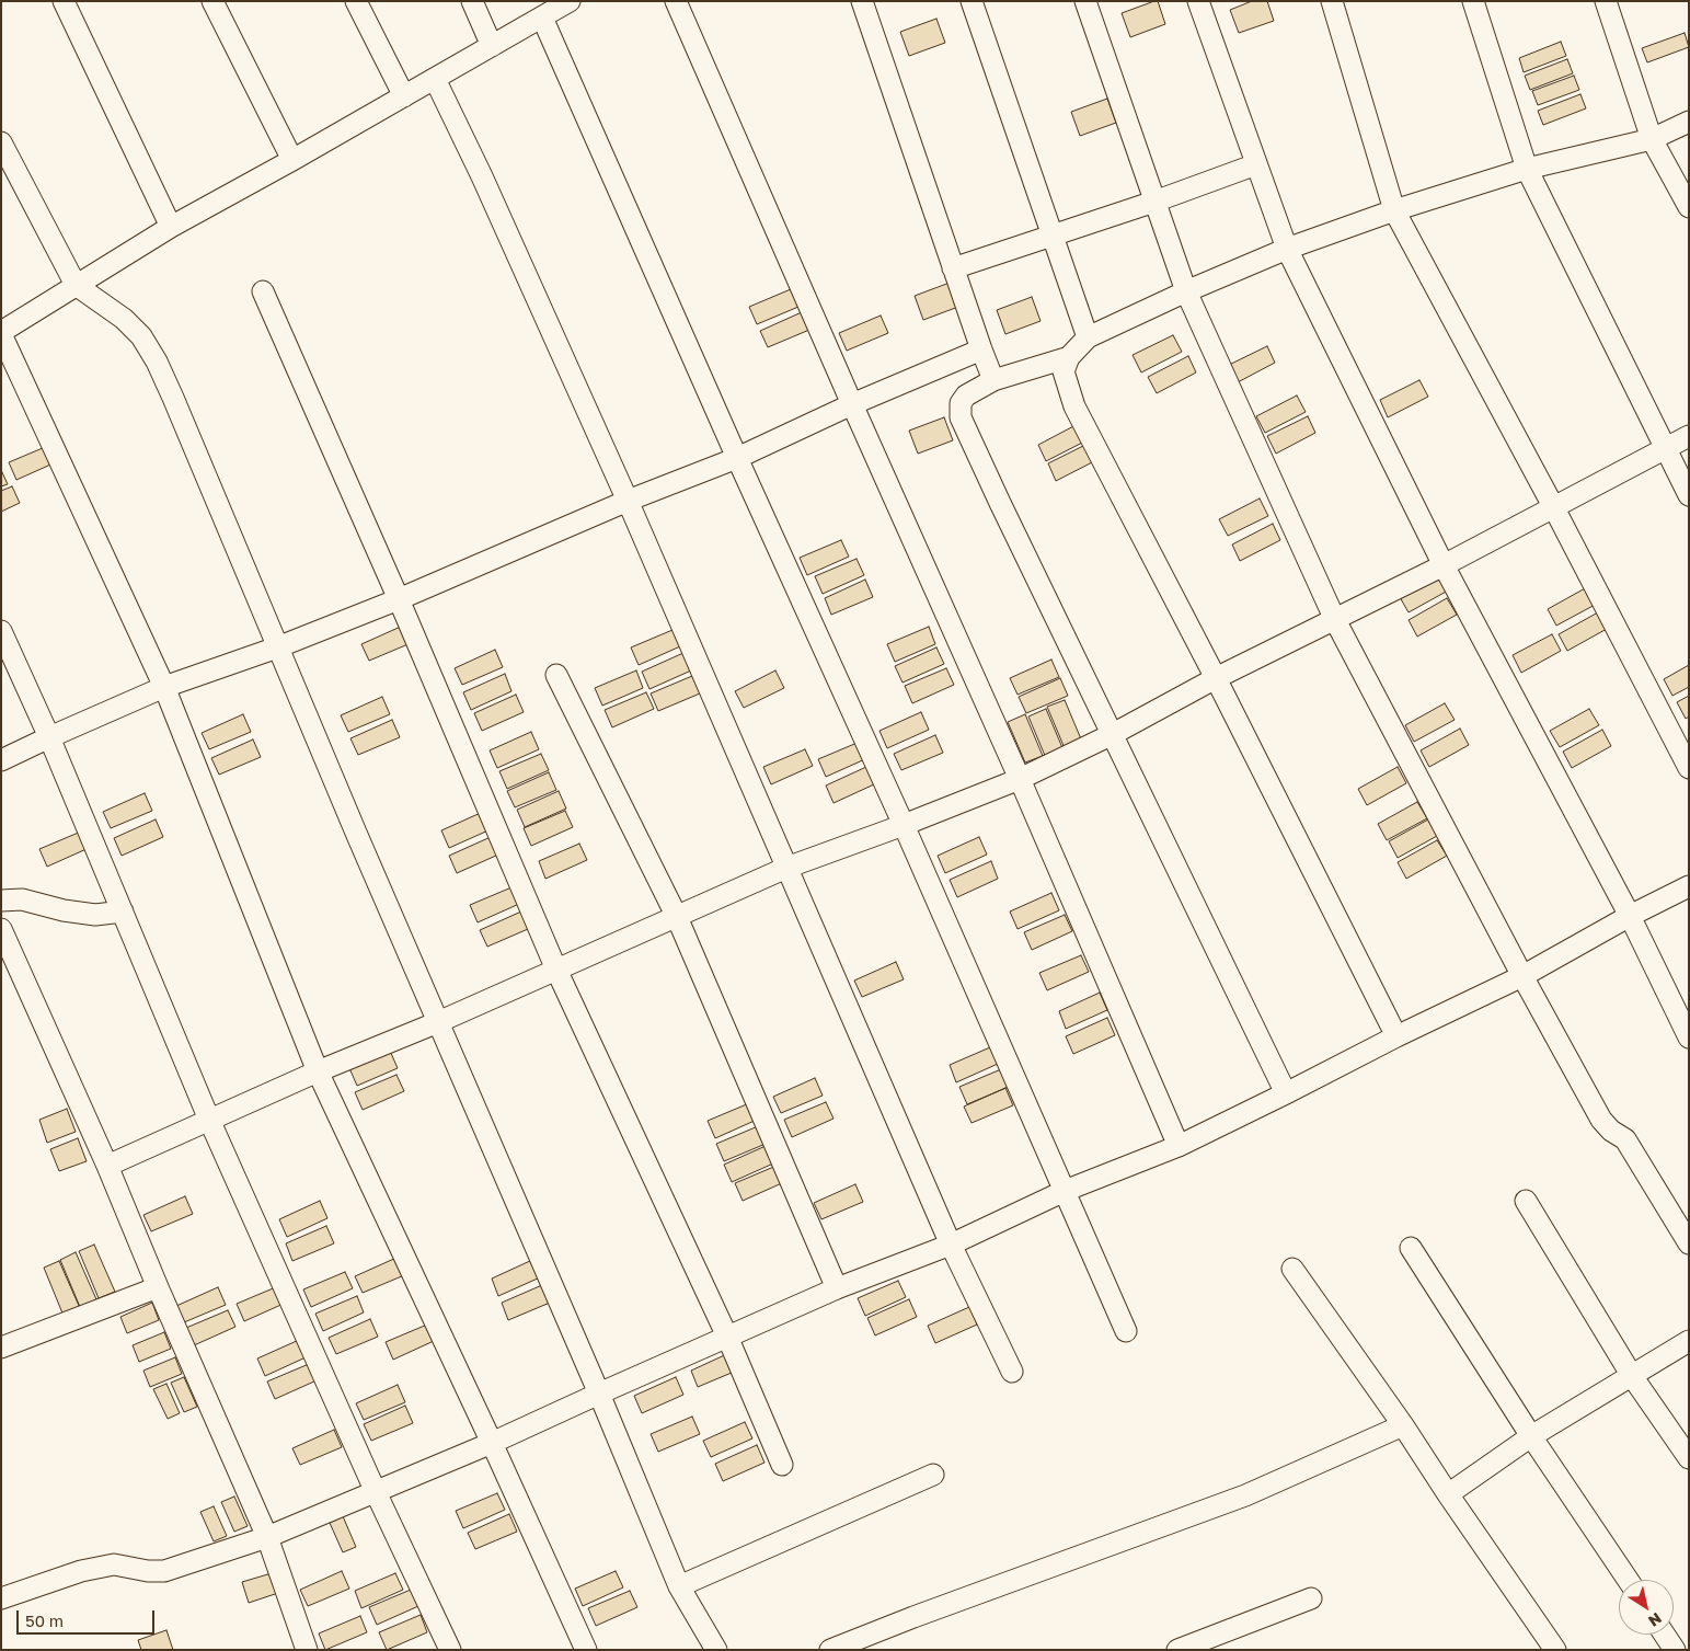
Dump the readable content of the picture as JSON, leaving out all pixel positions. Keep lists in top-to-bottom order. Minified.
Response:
{"scale_bar":"50 m","north":"bottom right"}
